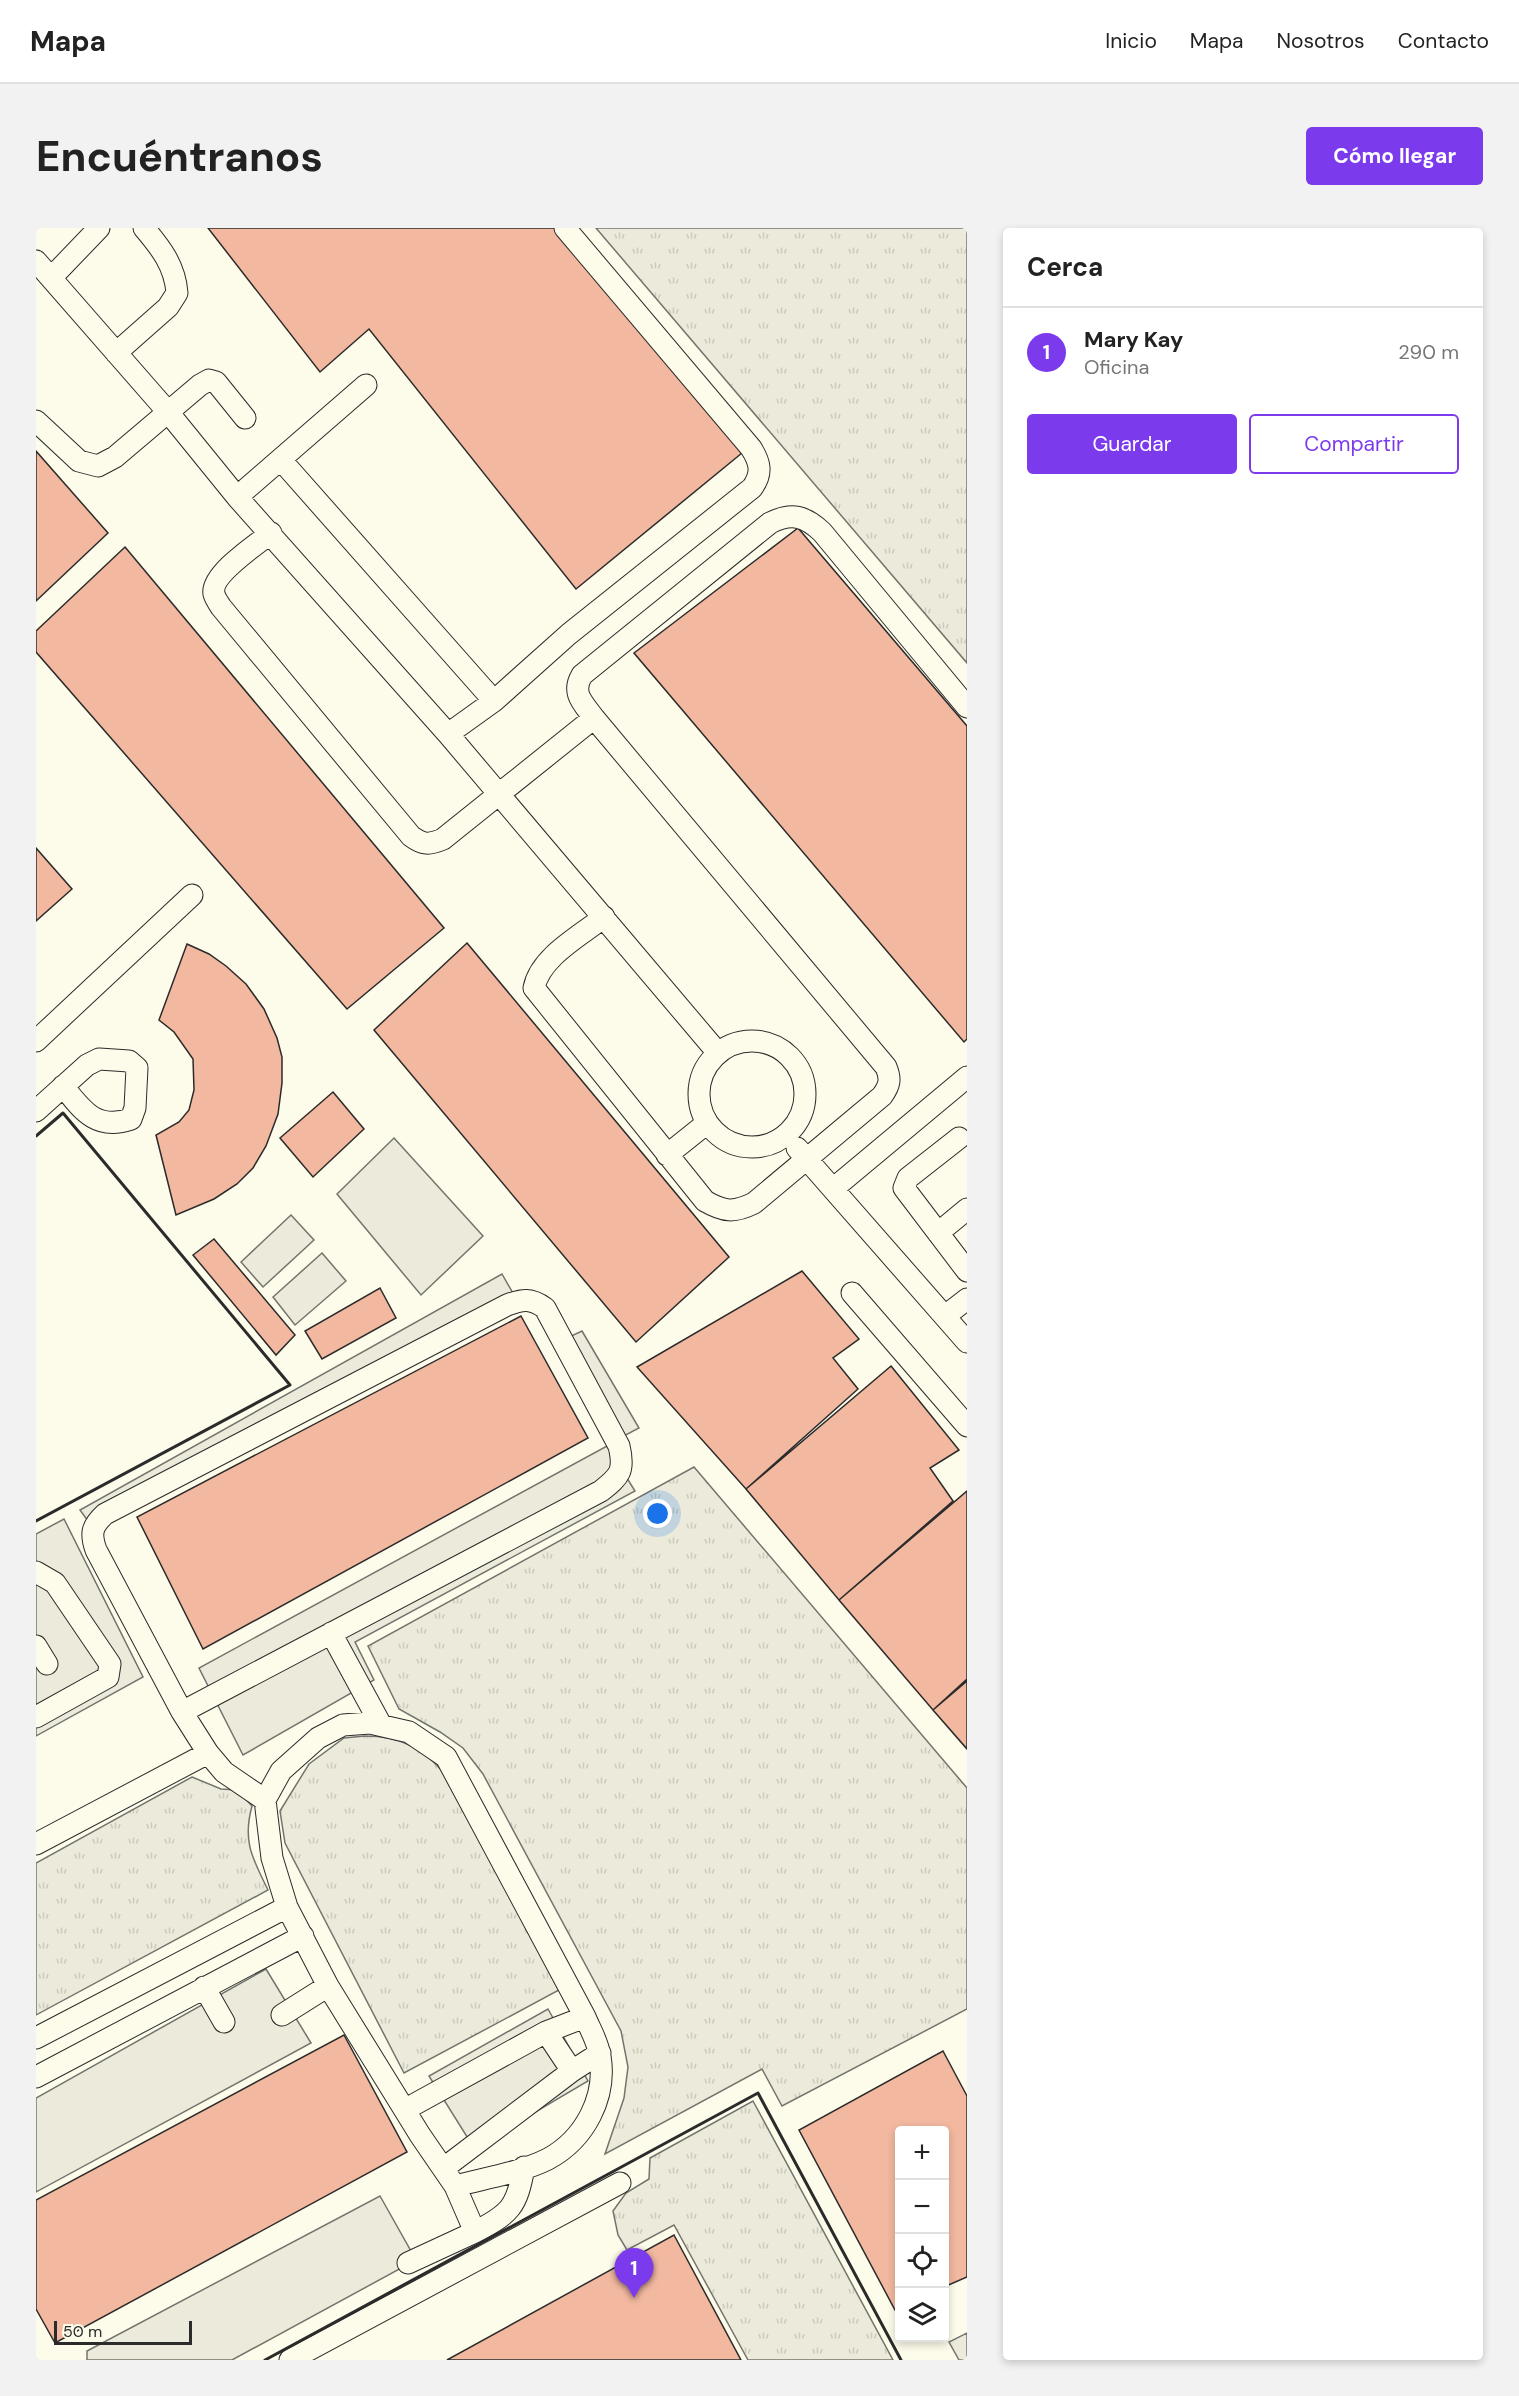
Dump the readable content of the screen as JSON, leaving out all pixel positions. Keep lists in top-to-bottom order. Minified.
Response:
{"scale_bar":"50 m","page":{"header":"Mapa","nav":["Inicio","Mapa","Nosotros","Contacto"],"buttons":["Cómo llegar",["Guardar","Compartir"]],"title":"Encuéntranos","heading":"Cerca","list":[{"mark":"1","name":"Mary Kay","note":"Oficina","value":"290 m"}],"map_buttons":["+","−"],"pins":"1","scale":"50 m"}}
